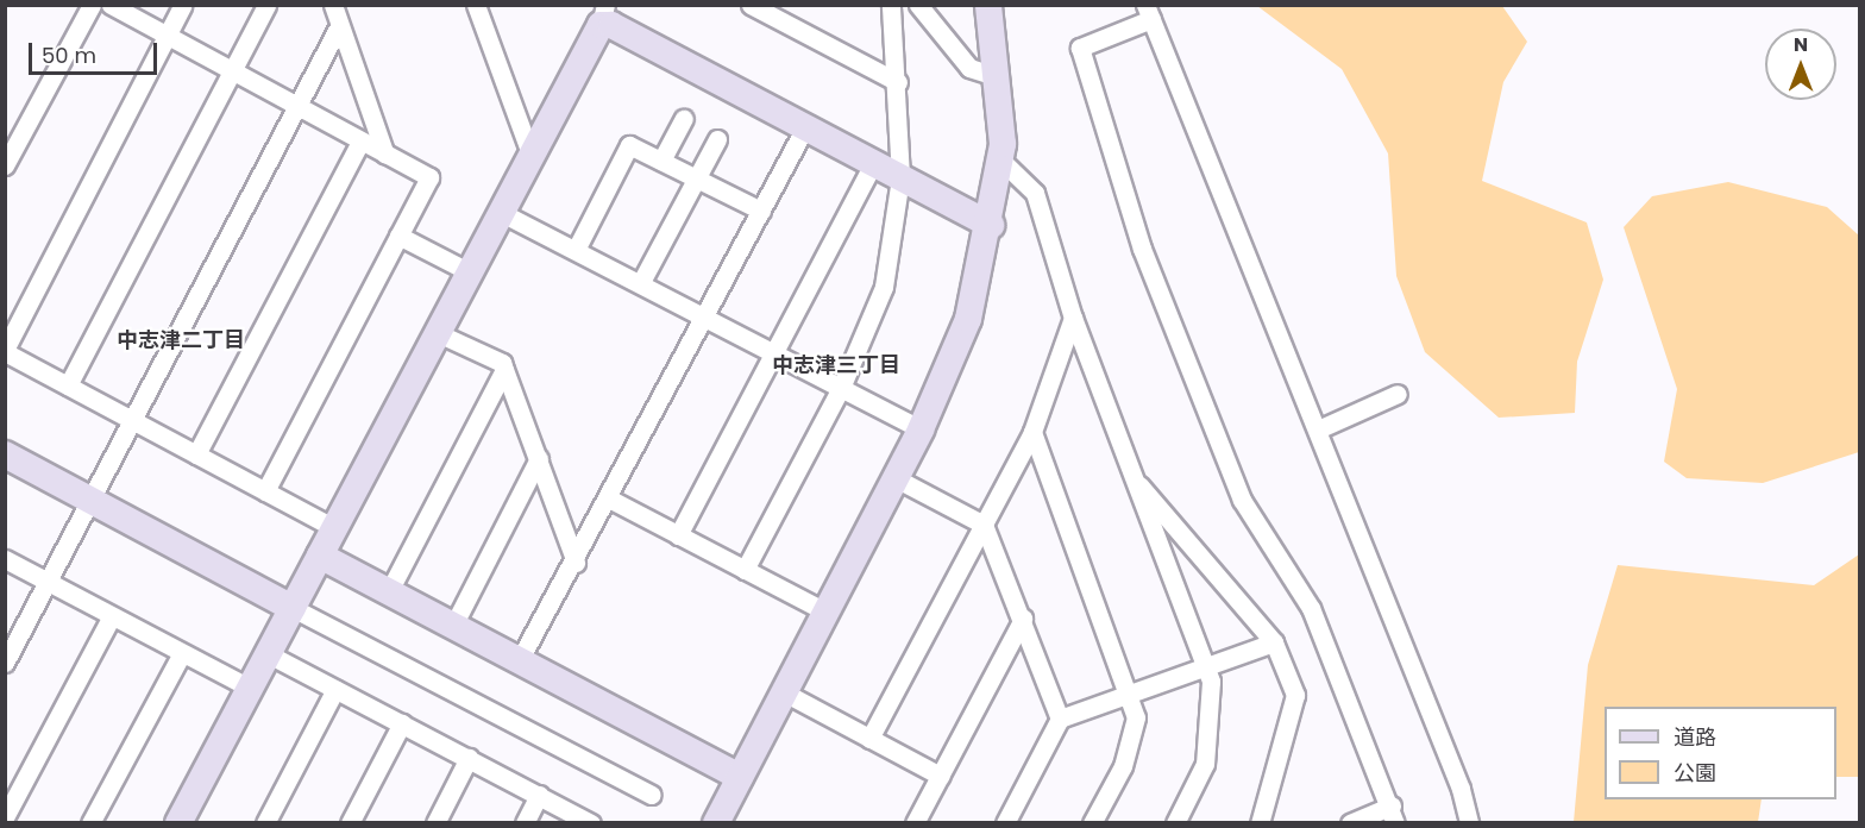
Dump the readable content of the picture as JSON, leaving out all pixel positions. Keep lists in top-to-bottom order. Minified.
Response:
{"districts":["中志津二丁目","中志津三丁目"],"legend":["道路","公園"],"scale_bar":"50 m","north":"top"}
